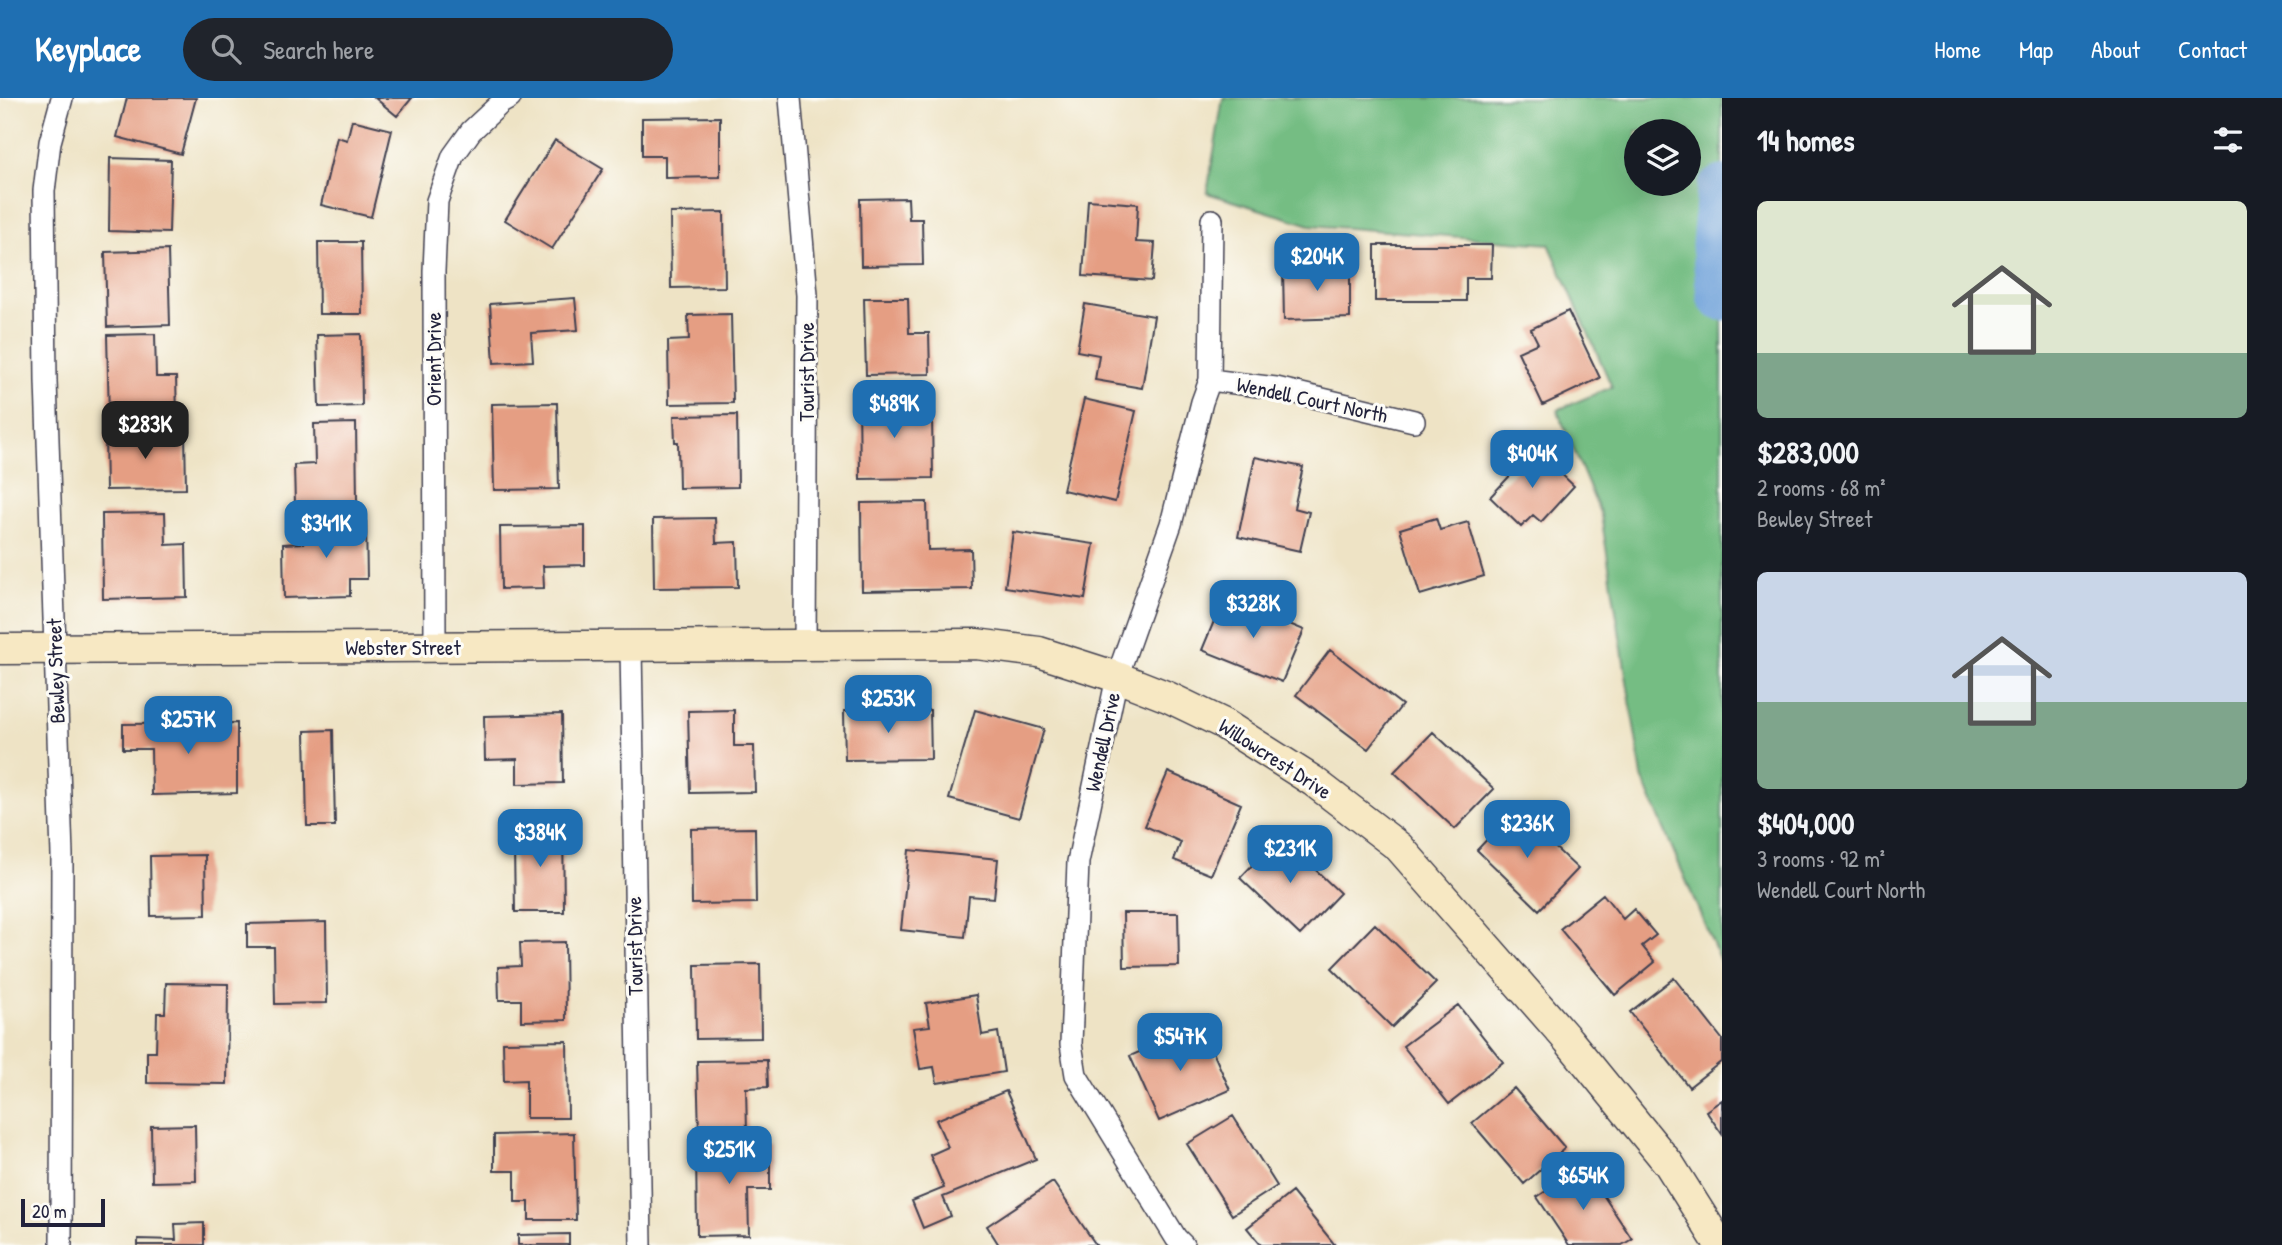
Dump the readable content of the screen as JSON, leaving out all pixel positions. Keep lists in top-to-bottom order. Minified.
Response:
{"streets":{"street":["Orient Drive","Tourist Drive","Wendell Court North","Webster Street","Bewley Street","Wendell Drive","Willowcrest Drive"]},"crossings":[["Orient Drive","Webster Street"],["Tourist Drive","Webster Street"],["Tourist Drive","Willowcrest Drive"],["Wendell Court North","Wendell Drive"],["Webster Street","Bewley Street"],["Webster Street","Willowcrest Drive"],["Wendell Drive","Willowcrest Drive"]],"scale_bar":"20 m","page":{"header":"Keyplace","search":"Search here","nav":["Home","Map","About","Contact"],"heading":"14 homes","list":[{"name":"$283,000","note":"2 rooms · 68 m² · Bewley Street"},{"name":"$404,000","note":"3 rooms · 92 m² · Wendell Court North"}],"price":["$204K","$489K","$283K","$404K","$341K","$328K","$253K","$257K","$236K","$384K","$231K","$547K","$251K","$654K"],"scale":"20 m"}}
